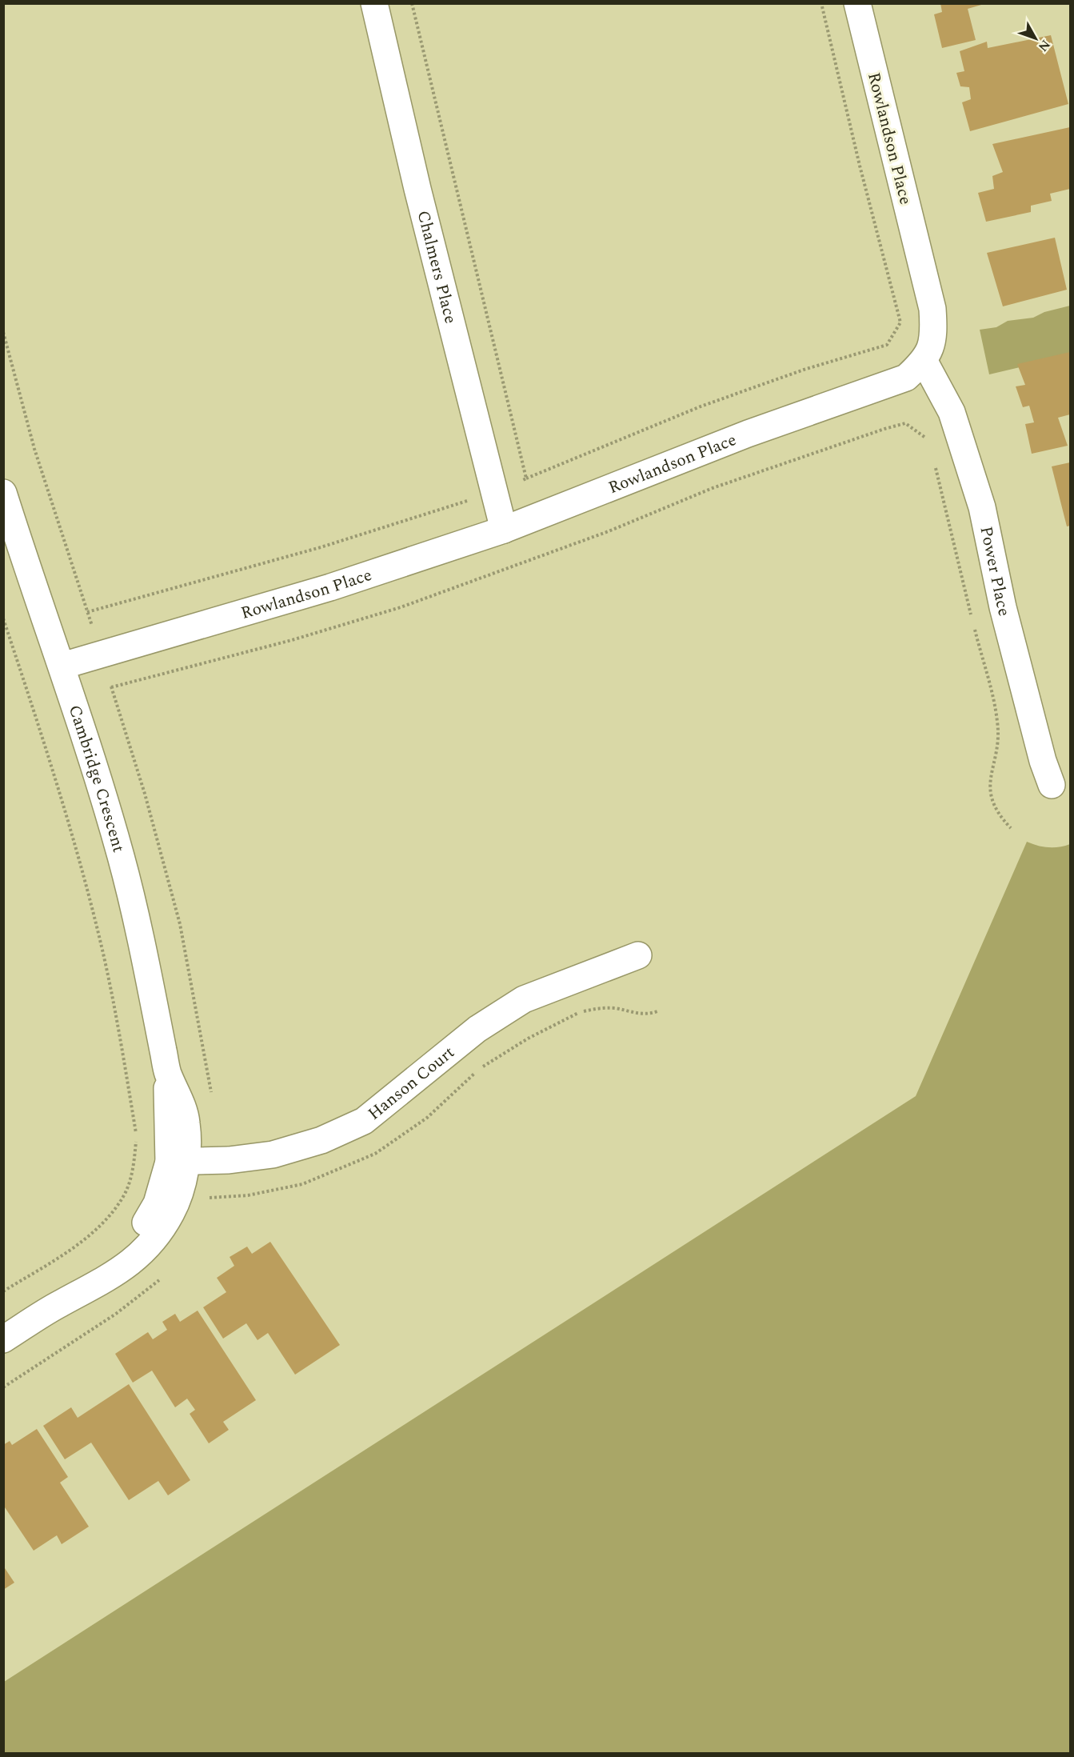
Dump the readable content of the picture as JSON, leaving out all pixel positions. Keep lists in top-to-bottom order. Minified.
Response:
{"streets":{"street":["Rowlandson Place","Chalmers Place","Power Place","Cambridge Crescent","Hanson Court"]},"crossings":[["Rowlandson Place","Chalmers Place"],["Rowlandson Place","Power Place"],["Rowlandson Place","Cambridge Crescent"],["Cambridge Crescent","Hanson Court"]],"north":"bottom right"}
